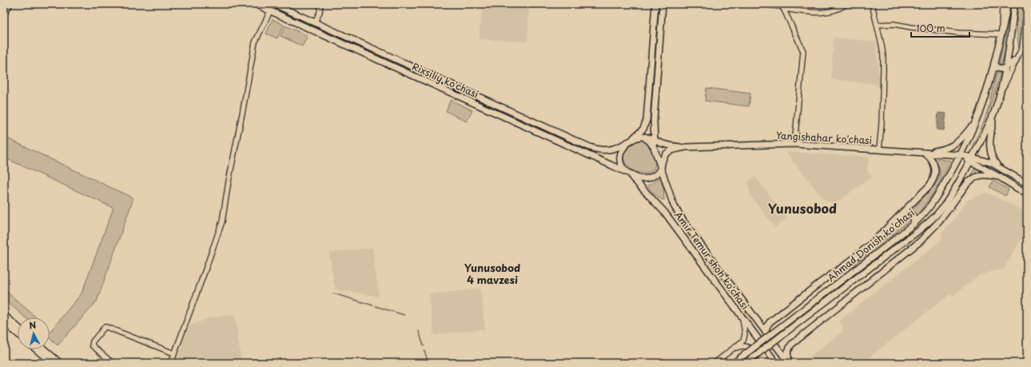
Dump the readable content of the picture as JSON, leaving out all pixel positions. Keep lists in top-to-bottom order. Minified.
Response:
{"streets":{"main road":["Rixsiliy ko'chasi","Yangishahar ko'chasi","Ahmad Donish ko'chasi","Amir Temur shoh ko'chasi"]},"crossings":[["Rixsiliy ko'chasi","Yangishahar ko'chasi"],["Rixsiliy ko'chasi","Amir Temur shoh ko'chasi"],["Yangishahar ko'chasi","Amir Temur shoh ko'chasi"]],"districts":["Yunusobod","Yunusobod 4 mavzesi"],"scale_bar":"100 m","north":"top"}
